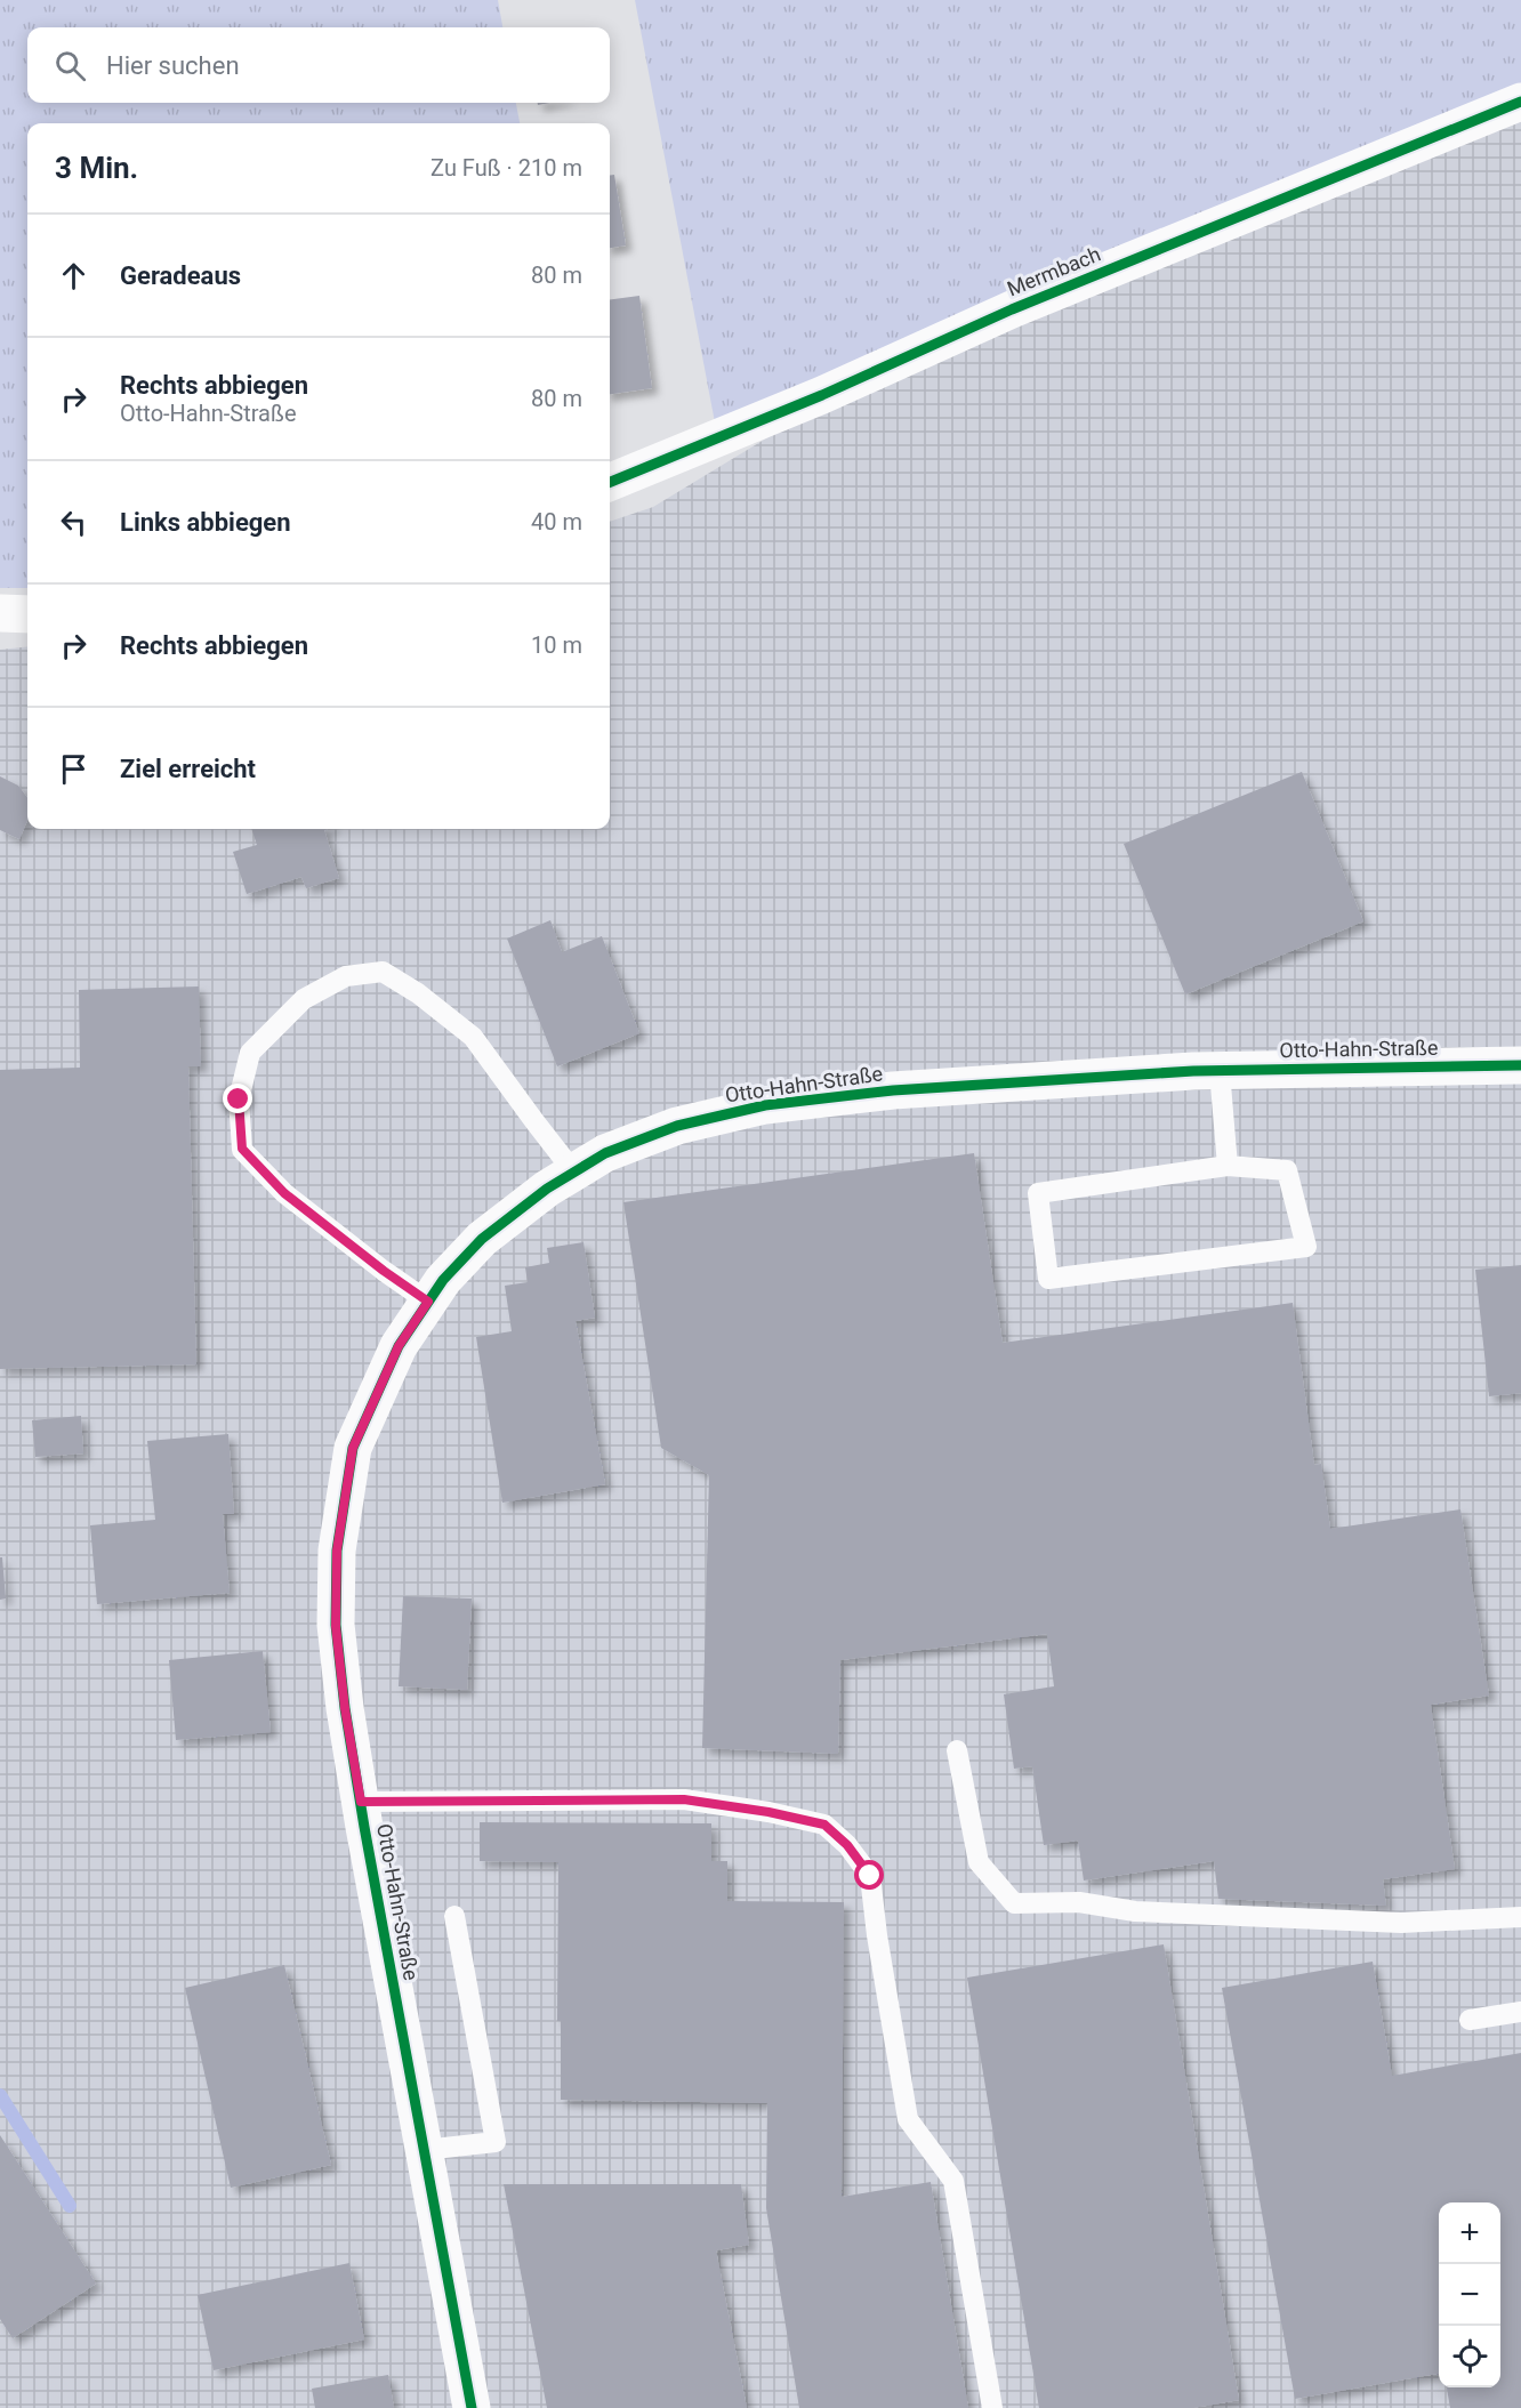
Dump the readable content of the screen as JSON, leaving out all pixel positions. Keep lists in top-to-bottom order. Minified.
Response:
{"streets":{"street":["Mermbach","Otto-Hahn-Straße"]},"page":{"search":"Hier suchen","heading":["3 Min.","Zu Fuß · 210 m"],"list":[["Geradeaus","80 m"],["Rechts abbiegen","Otto-Hahn-Straße","80 m"],["Links abbiegen","40 m"],["Rechts abbiegen","10 m"],"Ziel erreicht"],"map_buttons":["+","−"]}}
